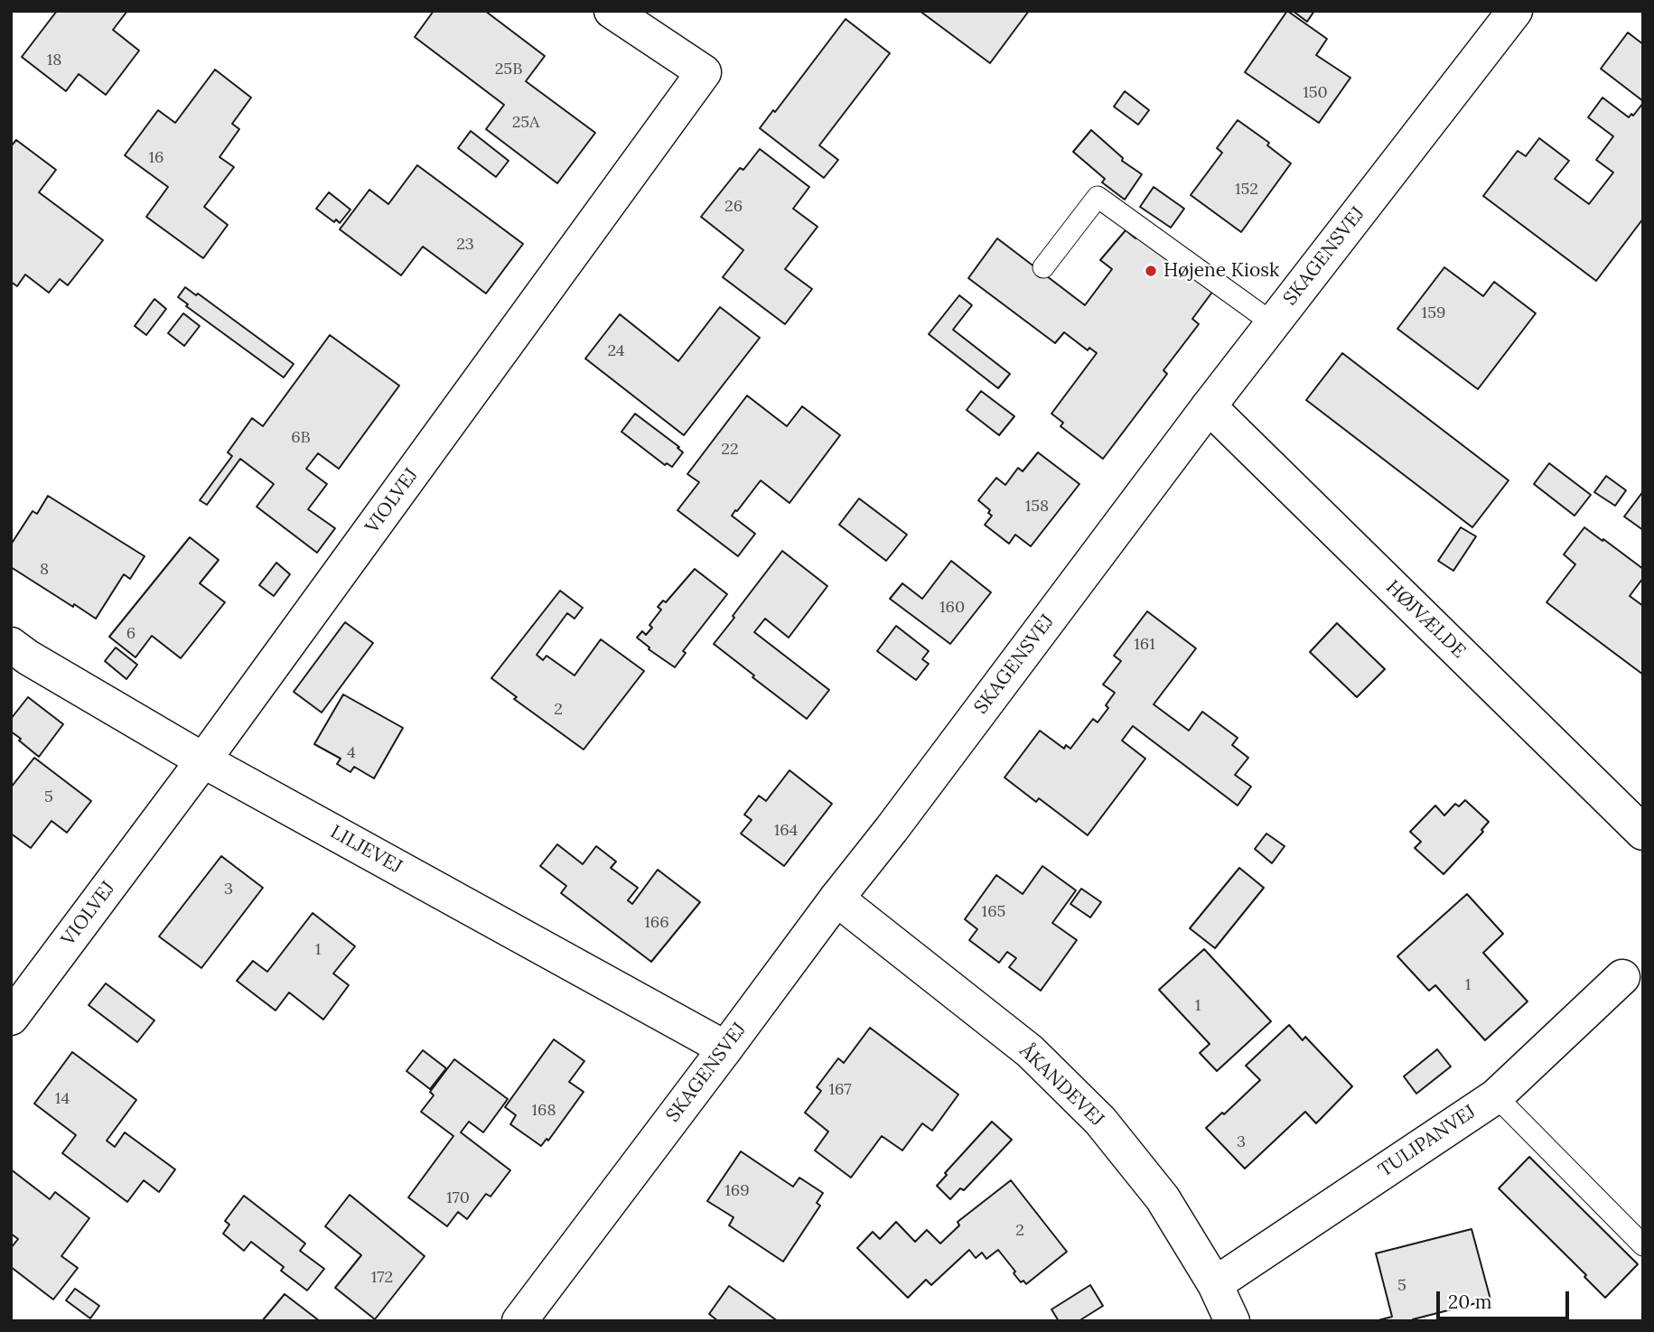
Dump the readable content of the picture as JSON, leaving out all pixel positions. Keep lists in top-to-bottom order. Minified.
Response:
{"streets":{"street":["SKAGENSVEJ","VIOLVEJ","HØJVÆLDE","LILJEVEJ","ÅKANDEVEJ","TULIPANVEJ"]},"crossings":[["SKAGENSVEJ","HØJVÆLDE"],["SKAGENSVEJ","LILJEVEJ"],["SKAGENSVEJ","ÅKANDEVEJ"],["VIOLVEJ","LILJEVEJ"],["ÅKANDEVEJ","TULIPANVEJ"]],"places":["Højene Kiosk"],"house_numbers":["18","25B","150","25A","16","152","26","23","159","24","6B","22","158","8","160","6","161","2","4","5","164","3","165","166","1","1","1","167","14","168","3","169","170","2","172","5"],"scale_bar":"20 m"}
